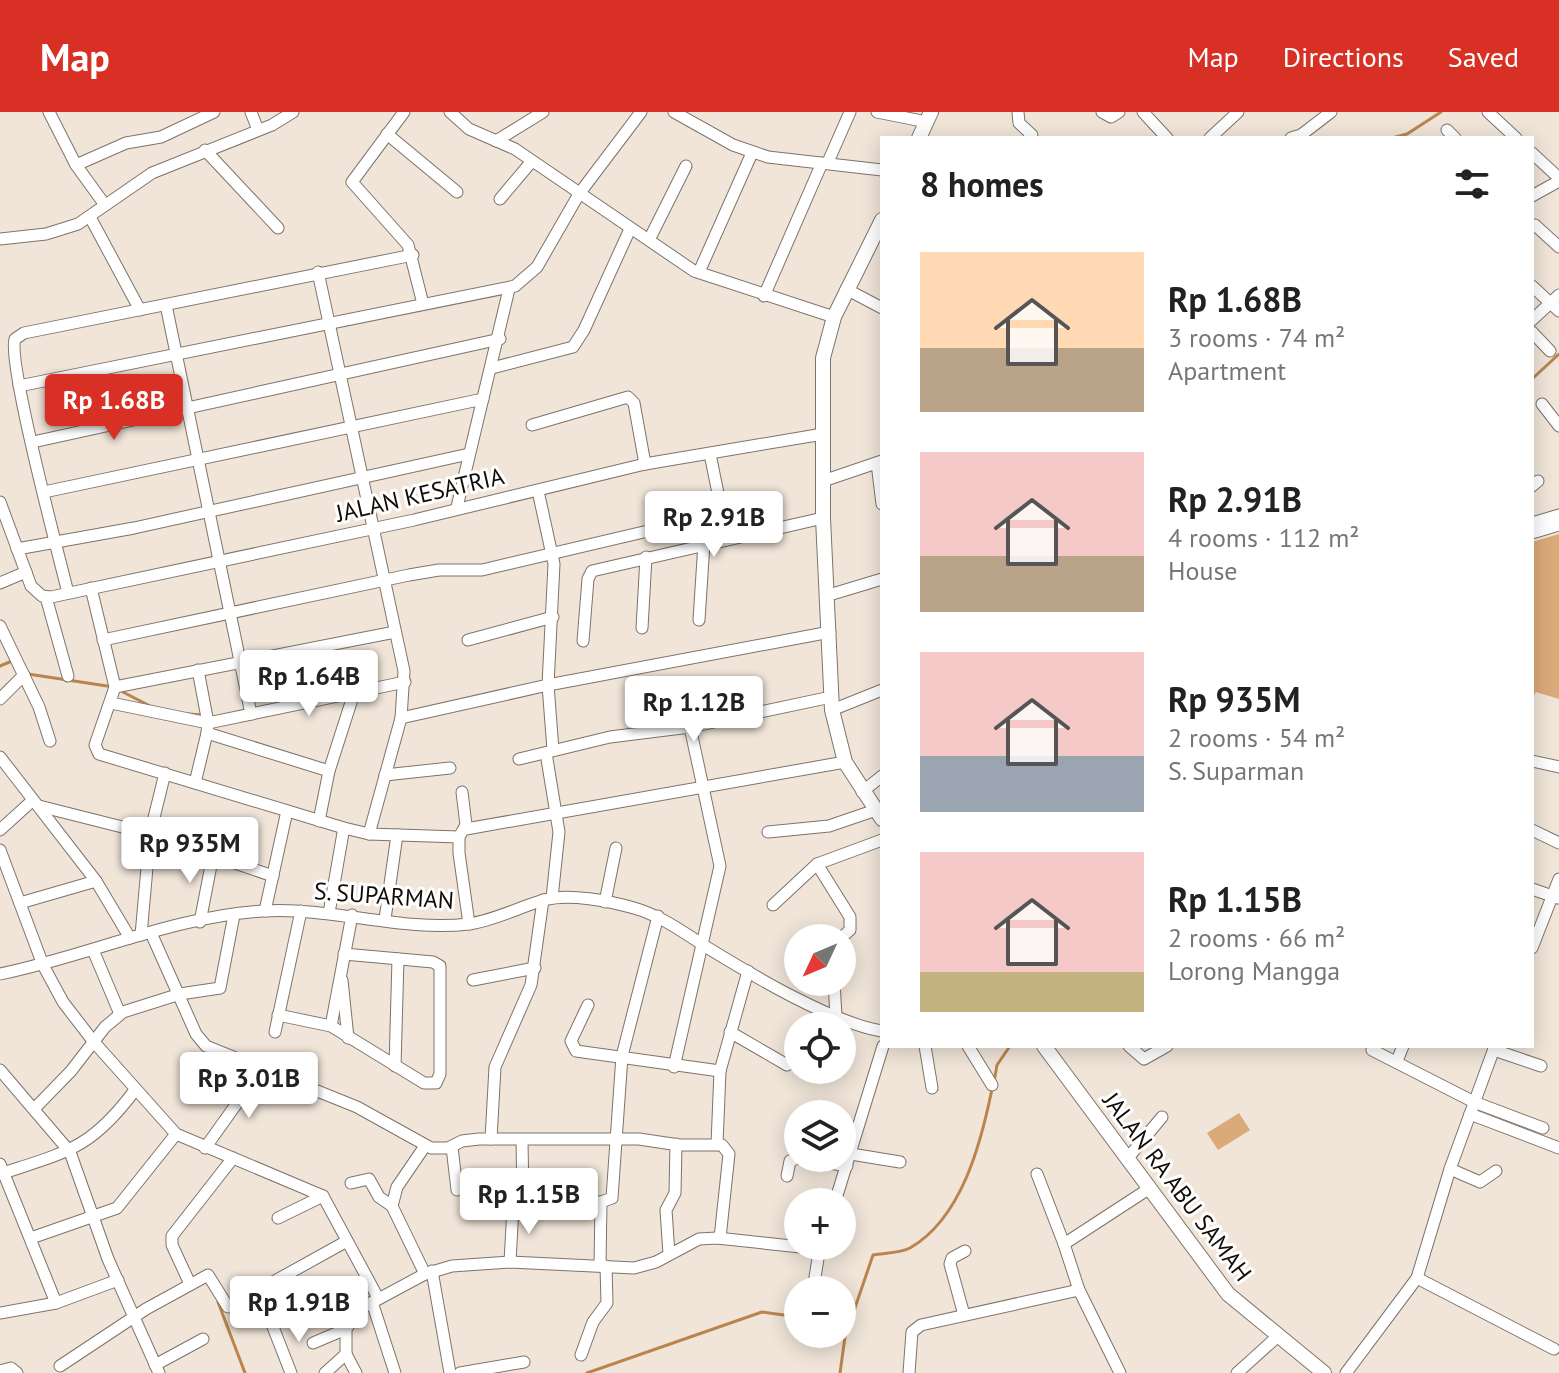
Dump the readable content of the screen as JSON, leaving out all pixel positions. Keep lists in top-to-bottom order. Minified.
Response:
{"streets":{"street":["JALAN KESATRIA","S. SUPARMAN","JALAN RA ABU SAMAH"]},"north":"bottom left","page":{"header":"Map","nav":["Map","Directions","Saved"],"heading":"8 homes","list":[{"name":"Rp 1.68B","note":"3 rooms · 74 m² · Apartment"},{"name":"Rp 2.91B","note":"4 rooms · 112 m² · House"},{"name":"Rp 935M","note":"2 rooms · 54 m² · S. Suparman"},{"name":"Rp 1.15B","note":"2 rooms · 66 m² · Lorong Mangga"}],"price":["Rp 1.68B","Rp 2.91B","Rp 1.64B","Rp 1.12B","Rp 935M","Rp 3.01B","Rp 1.15B","Rp 1.91B"],"map_buttons":["+","−"]}}
